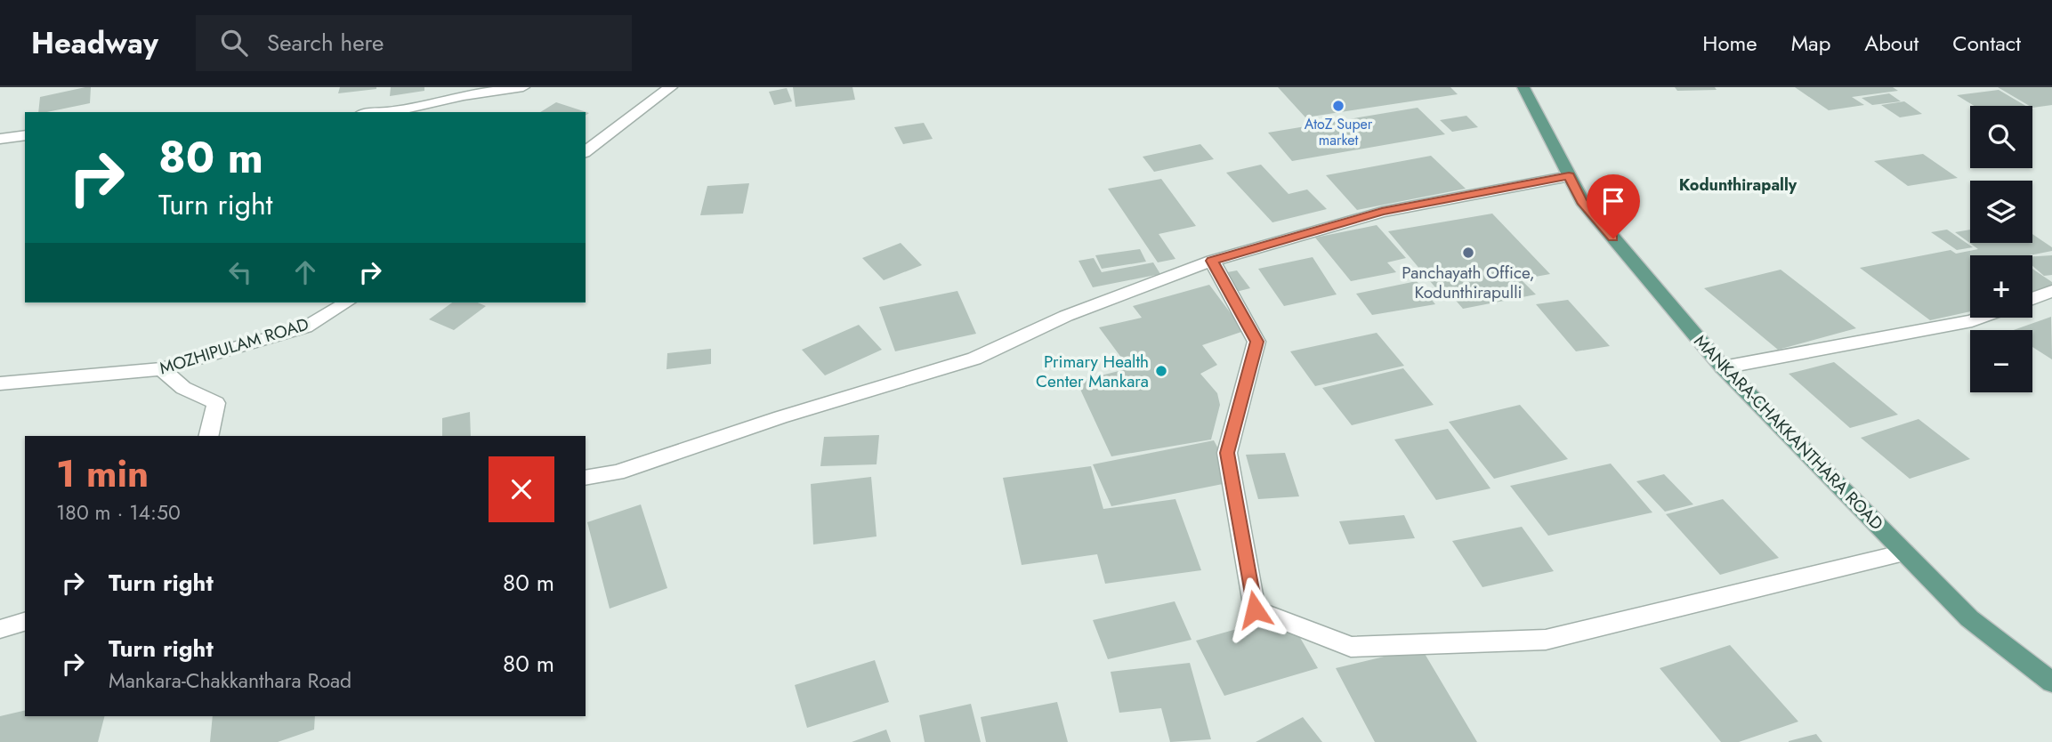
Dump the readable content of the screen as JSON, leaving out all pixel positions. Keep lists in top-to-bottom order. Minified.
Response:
{"streets":{"main road":["MANKARA-CHAKKANTHARA ROAD"],"street":["MOZHIPULAM ROAD"]},"districts":["Kodunthirapally"],"places":["AtoZ Super market","Panchayath Office, Kodunthirapulli","Primary Health Center Mankara"],"page":{"header":"Headway","search":"Search here","nav":["Home","Map","About","Contact"],"map_buttons":["+","−"],"turn":["80 m","Turn right"],"heading":["1 min","180 m · 14:50"],"list":[{"name":"Turn right","value":"80 m"},{"name":"Turn right","note":"Mankara-Chakkanthara Road","value":"80 m"}]}}
